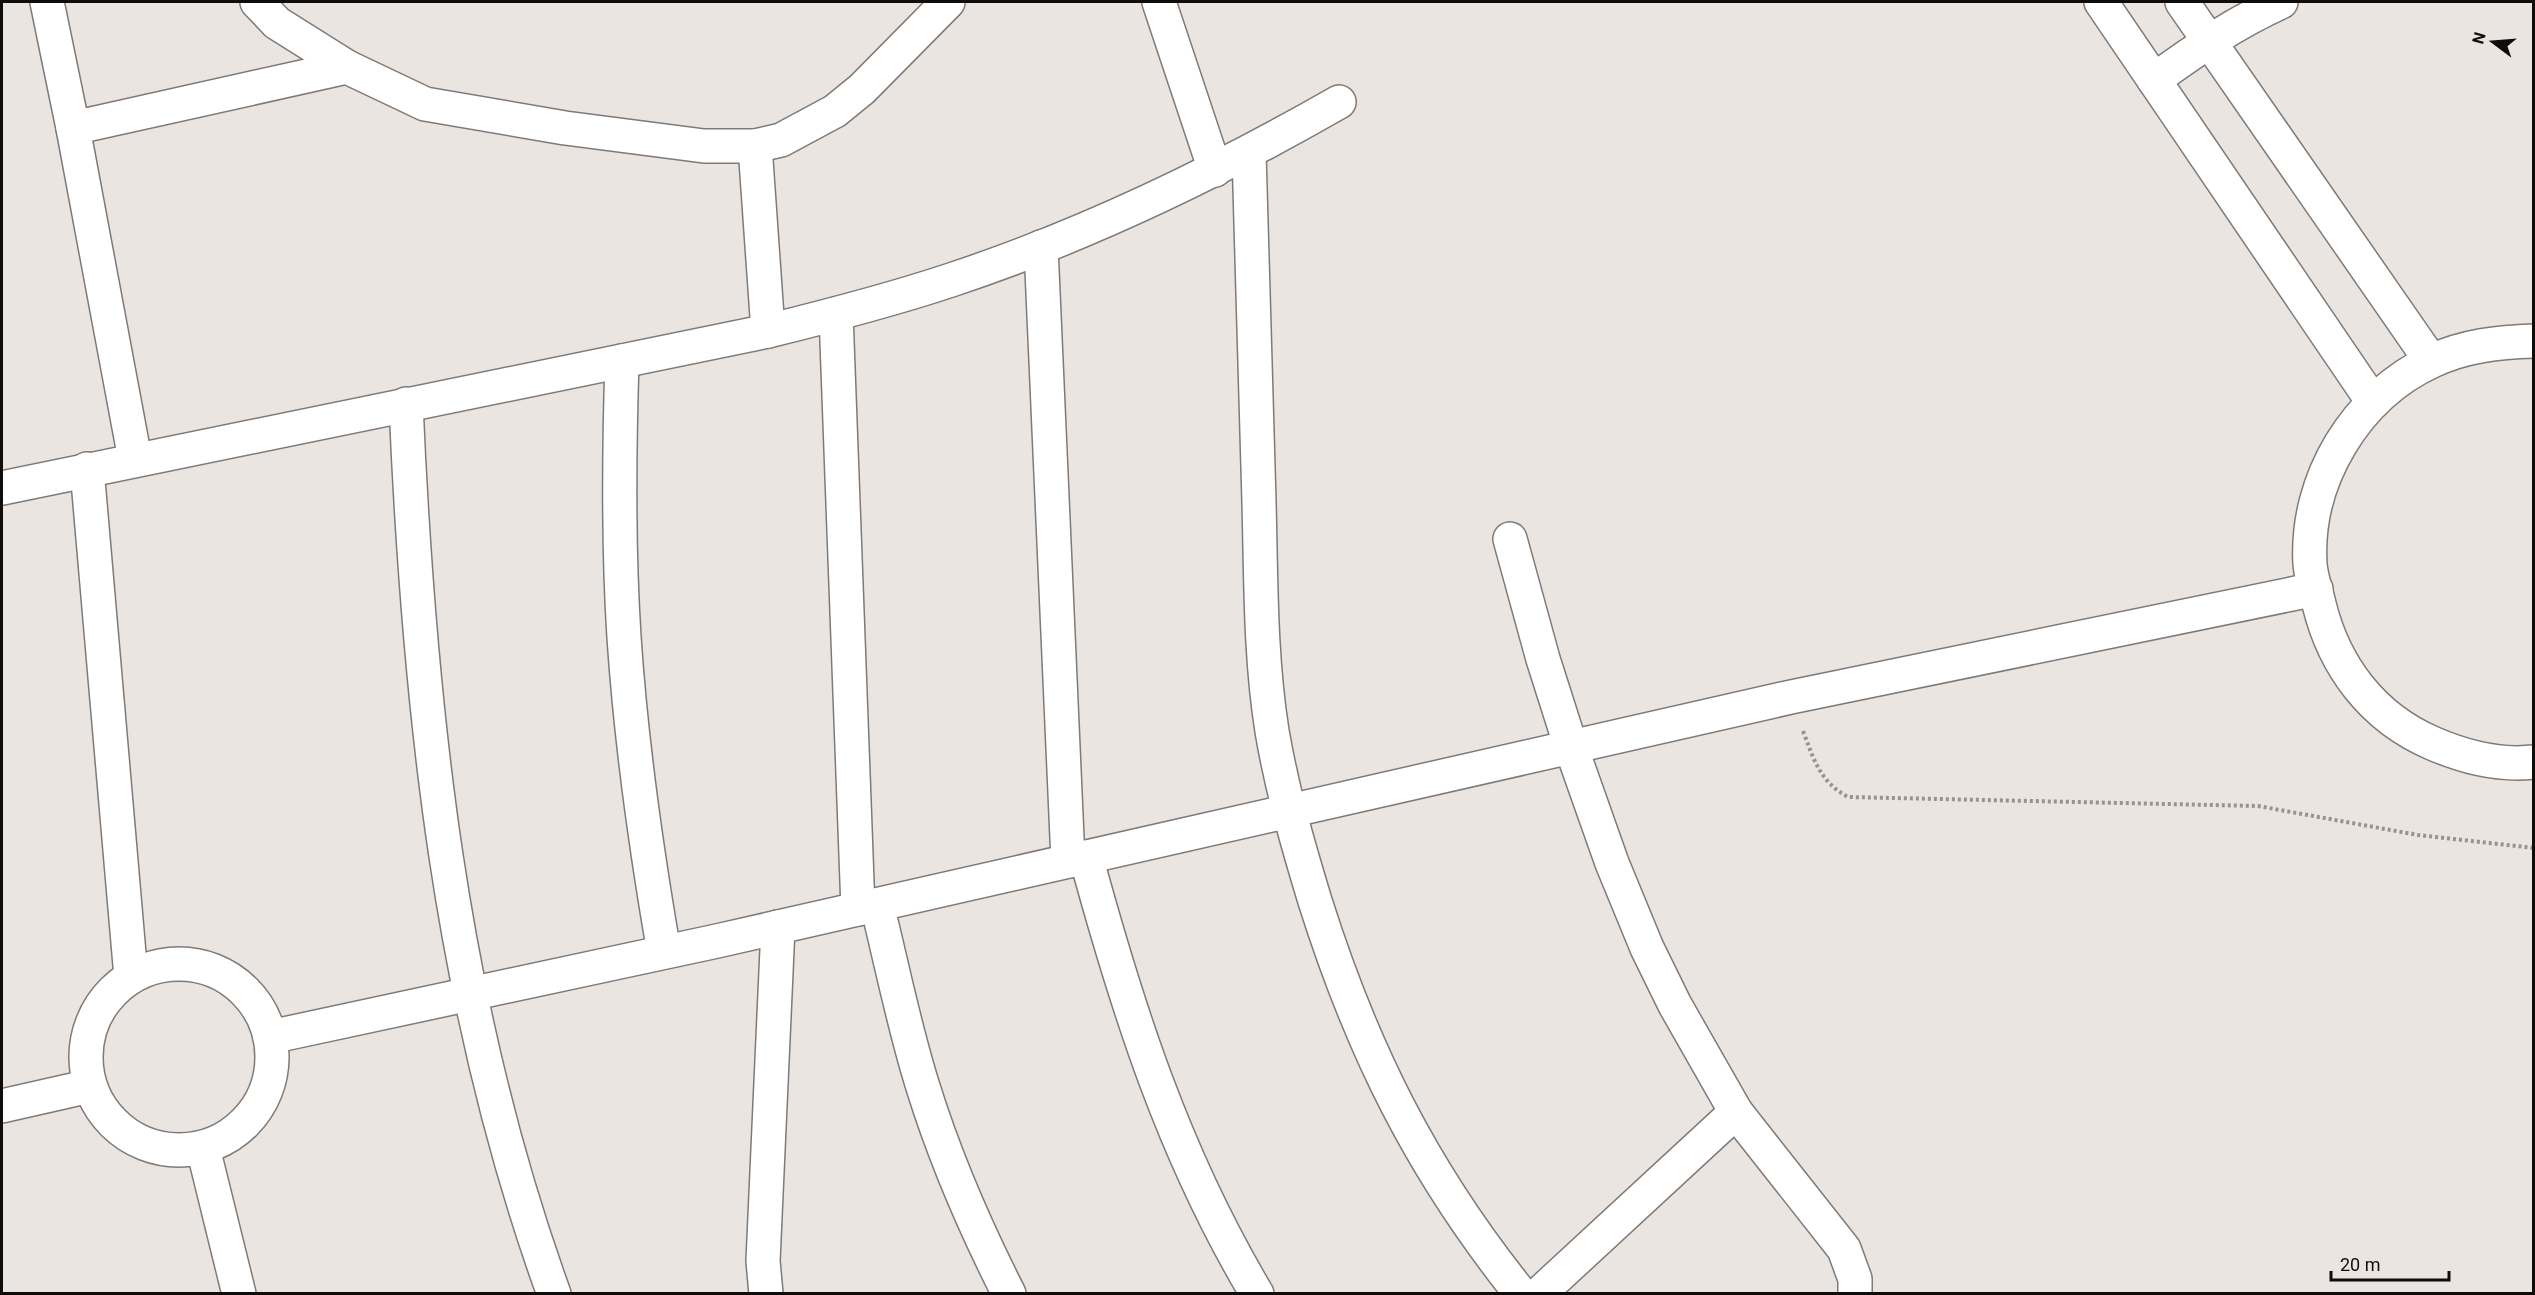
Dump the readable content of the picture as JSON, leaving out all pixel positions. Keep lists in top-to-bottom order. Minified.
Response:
{"scale_bar":"20 m","north":"left"}
